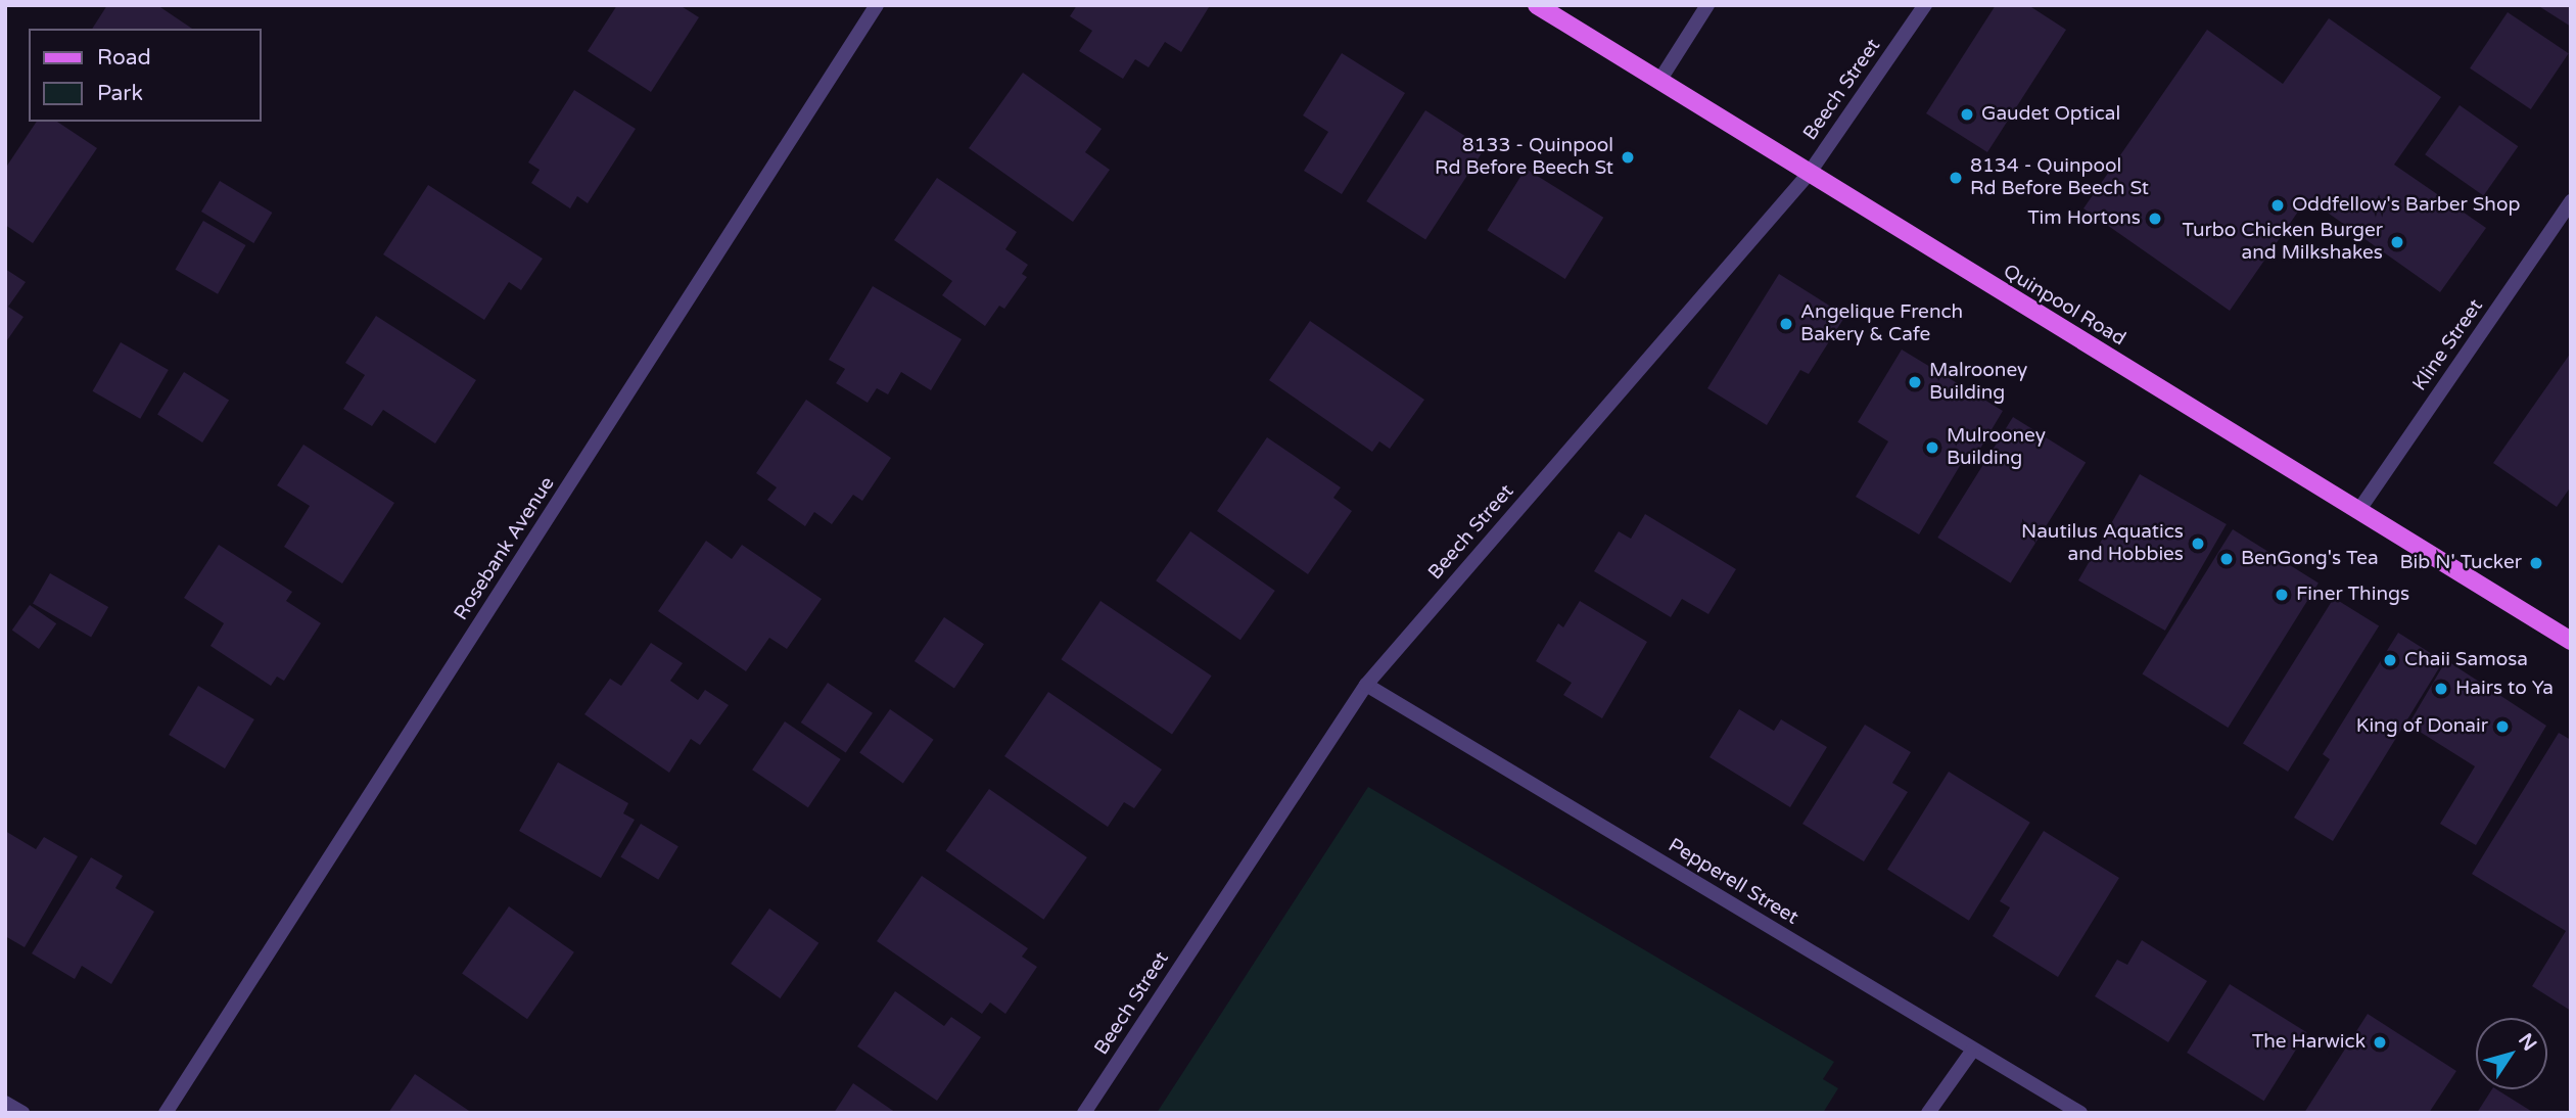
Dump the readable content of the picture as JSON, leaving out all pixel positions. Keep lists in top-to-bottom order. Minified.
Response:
{"streets":{"main road":["Quinpool Road"],"street":["Beech Street","Kline Street","Rosebank Avenue","Pepperell Street"]},"crossings":[["Beech Street","Quinpool Road"],["Beech Street","Pepperell Street"],["Quinpool Road","Kline Street"]],"places":["Gaudet Optical","8133 - Quinpool Rd Before Beech St","8134 - Quinpool Rd Before Beech St","Oddfellow's Barber Shop","Tim Hortons","Turbo Chicken Burger and Milkshakes","Angelique French Bakery & Cafe","Malrooney Building","Mulrooney Building","Nautilus Aquatics and Hobbies","BenGong's Tea","Bib N' Tucker","Finer Things","Chaii Samosa","Hairs to Ya","King of Donair","The Harwick"],"legend":["Road","Park"],"north":"top right"}
